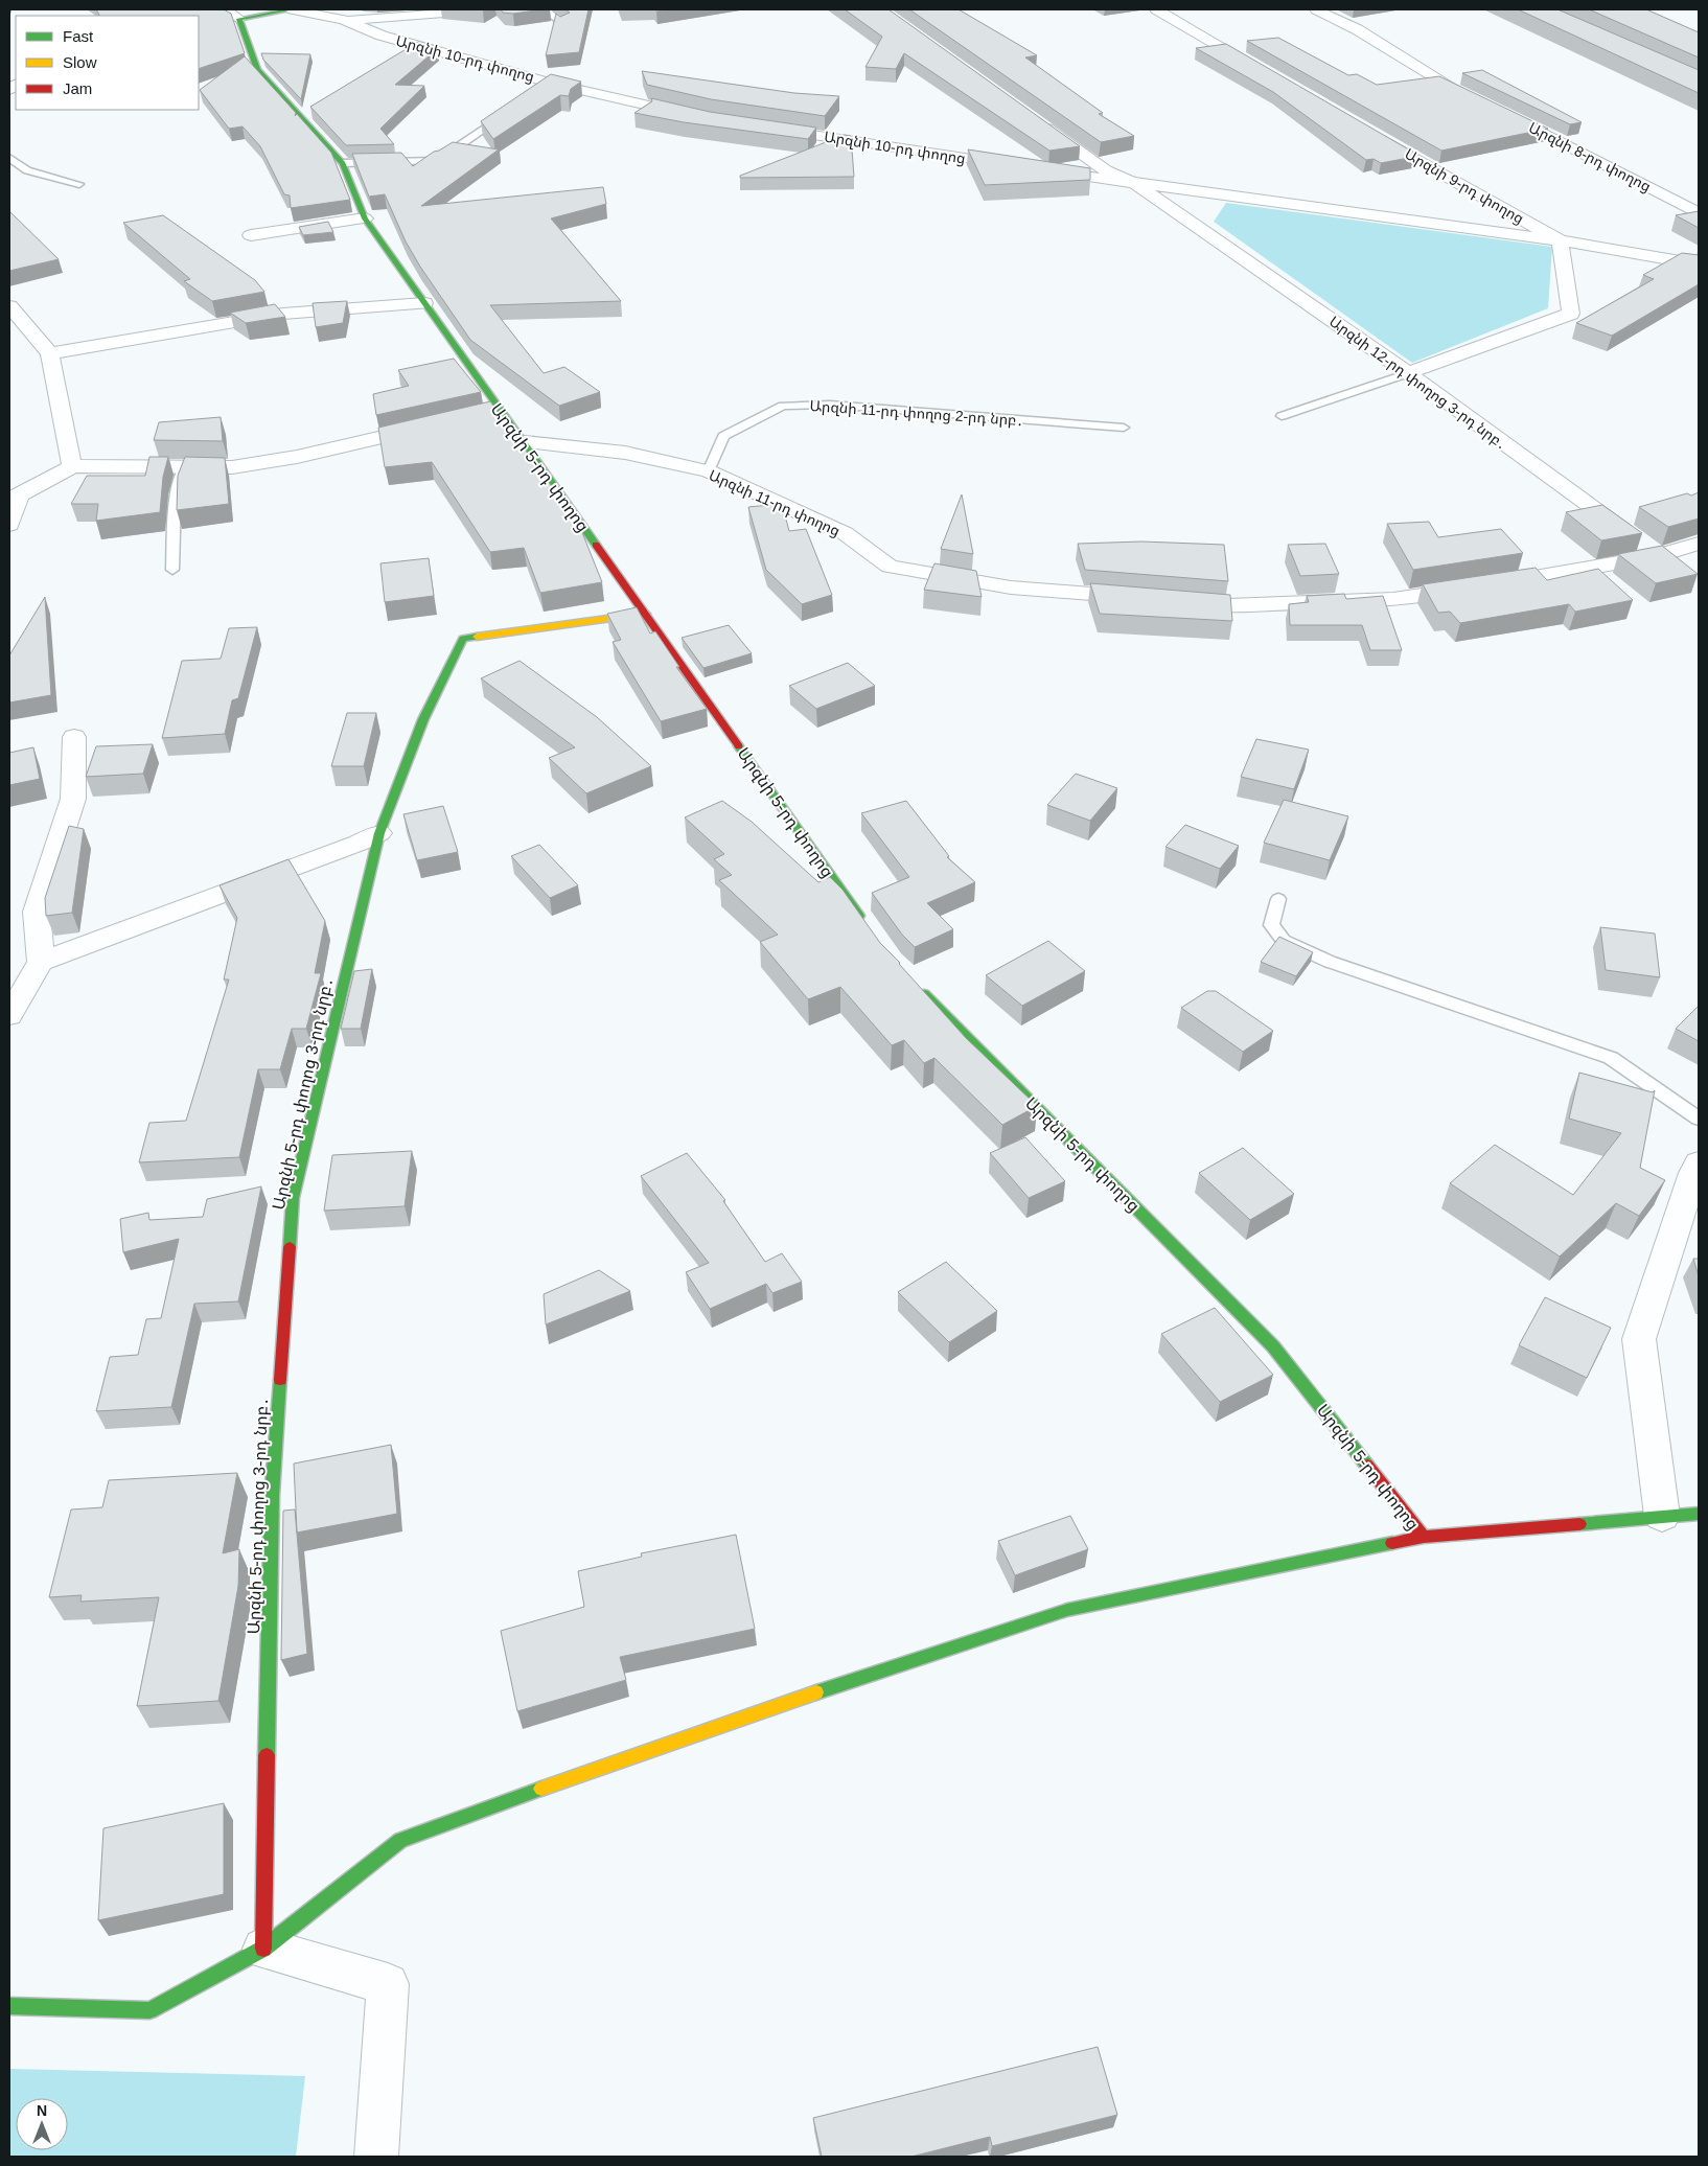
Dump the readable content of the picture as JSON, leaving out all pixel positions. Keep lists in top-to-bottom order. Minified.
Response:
{"streets":{"street":["Արզնի 10-րդ փողոց","Արզնի 8-րդ փողոց","Արզնի 9-րդ փողոց","Արզնի 12-րդ փողոց 3-րդ նրբ․","Արզնի 5-րդ փողոց","Արզնի 11-րդ փողոց","Արզնի 5-րդ փողոց 3-րդ նրբ․"],"lane":["Արզնի 11-րդ փողոց 2-րդ նրբ․"]},"crossings":[["Արզնի 10-րդ փողոց","Արզնի 9-րդ փողոց"],["Արզնի 10-րդ փողոց","Արզնի 12-րդ փողոց 3-րդ նրբ․"],["Արզնի 11-րդ փողոց 2-րդ նրբ․","Արզնի 11-րդ փողոց"],["Արզնի 5-րդ փողոց","Արզնի 11-րդ փողոց"],["Արզնի 5-րդ փողոց","Արզնի 5-րդ փողոց 3-րդ նրբ․"]],"legend":["Fast","Slow","Jam"],"north":"top"}
